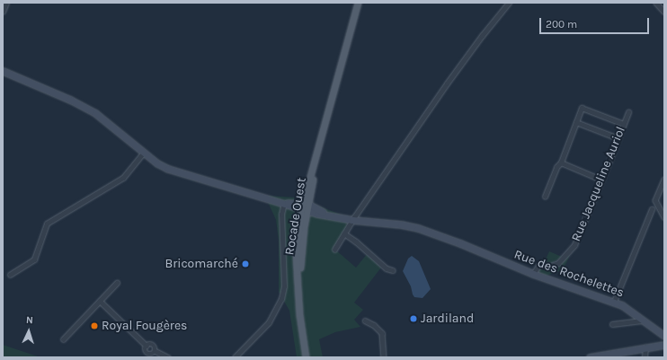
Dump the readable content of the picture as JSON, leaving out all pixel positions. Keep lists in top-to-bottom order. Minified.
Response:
{"streets":{"main road":["Rocade Ouest"],"street":["Rue Jacqueline Auriol","Rue des Rochelettes"]},"crossings":[["Rue Jacqueline Auriol","Rue des Rochelettes"],["Rocade Ouest","Rue des Rochelettes"]],"places":["Bricomarché","Jardiland","Royal Fougères"],"scale_bar":"200 m","north":"top"}
